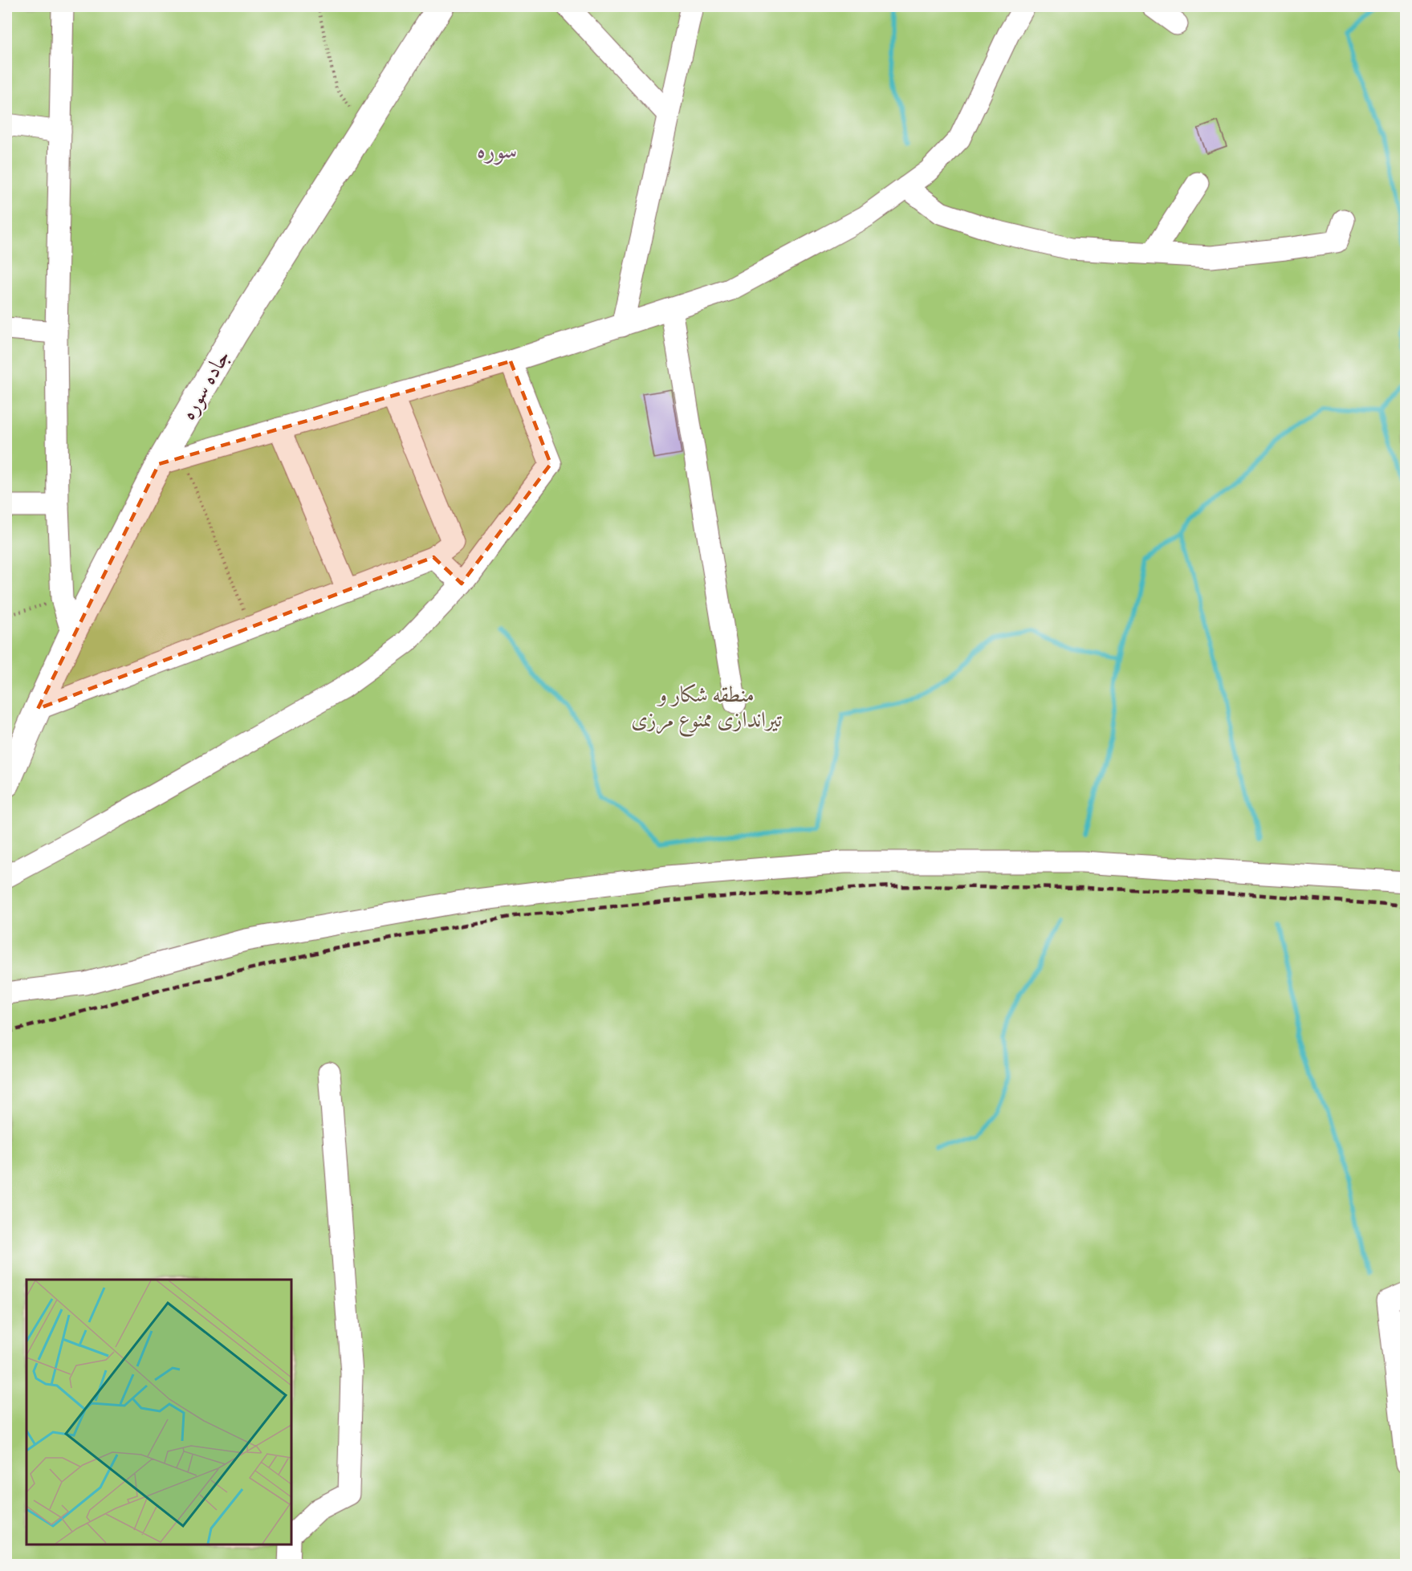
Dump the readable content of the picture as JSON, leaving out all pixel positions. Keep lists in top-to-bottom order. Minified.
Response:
{"streets":{"main road":["جاده سوره"]},"districts":["سوره"],"parks":["منطقه شکار و تیراندازی ممنوع مرزی"]}
